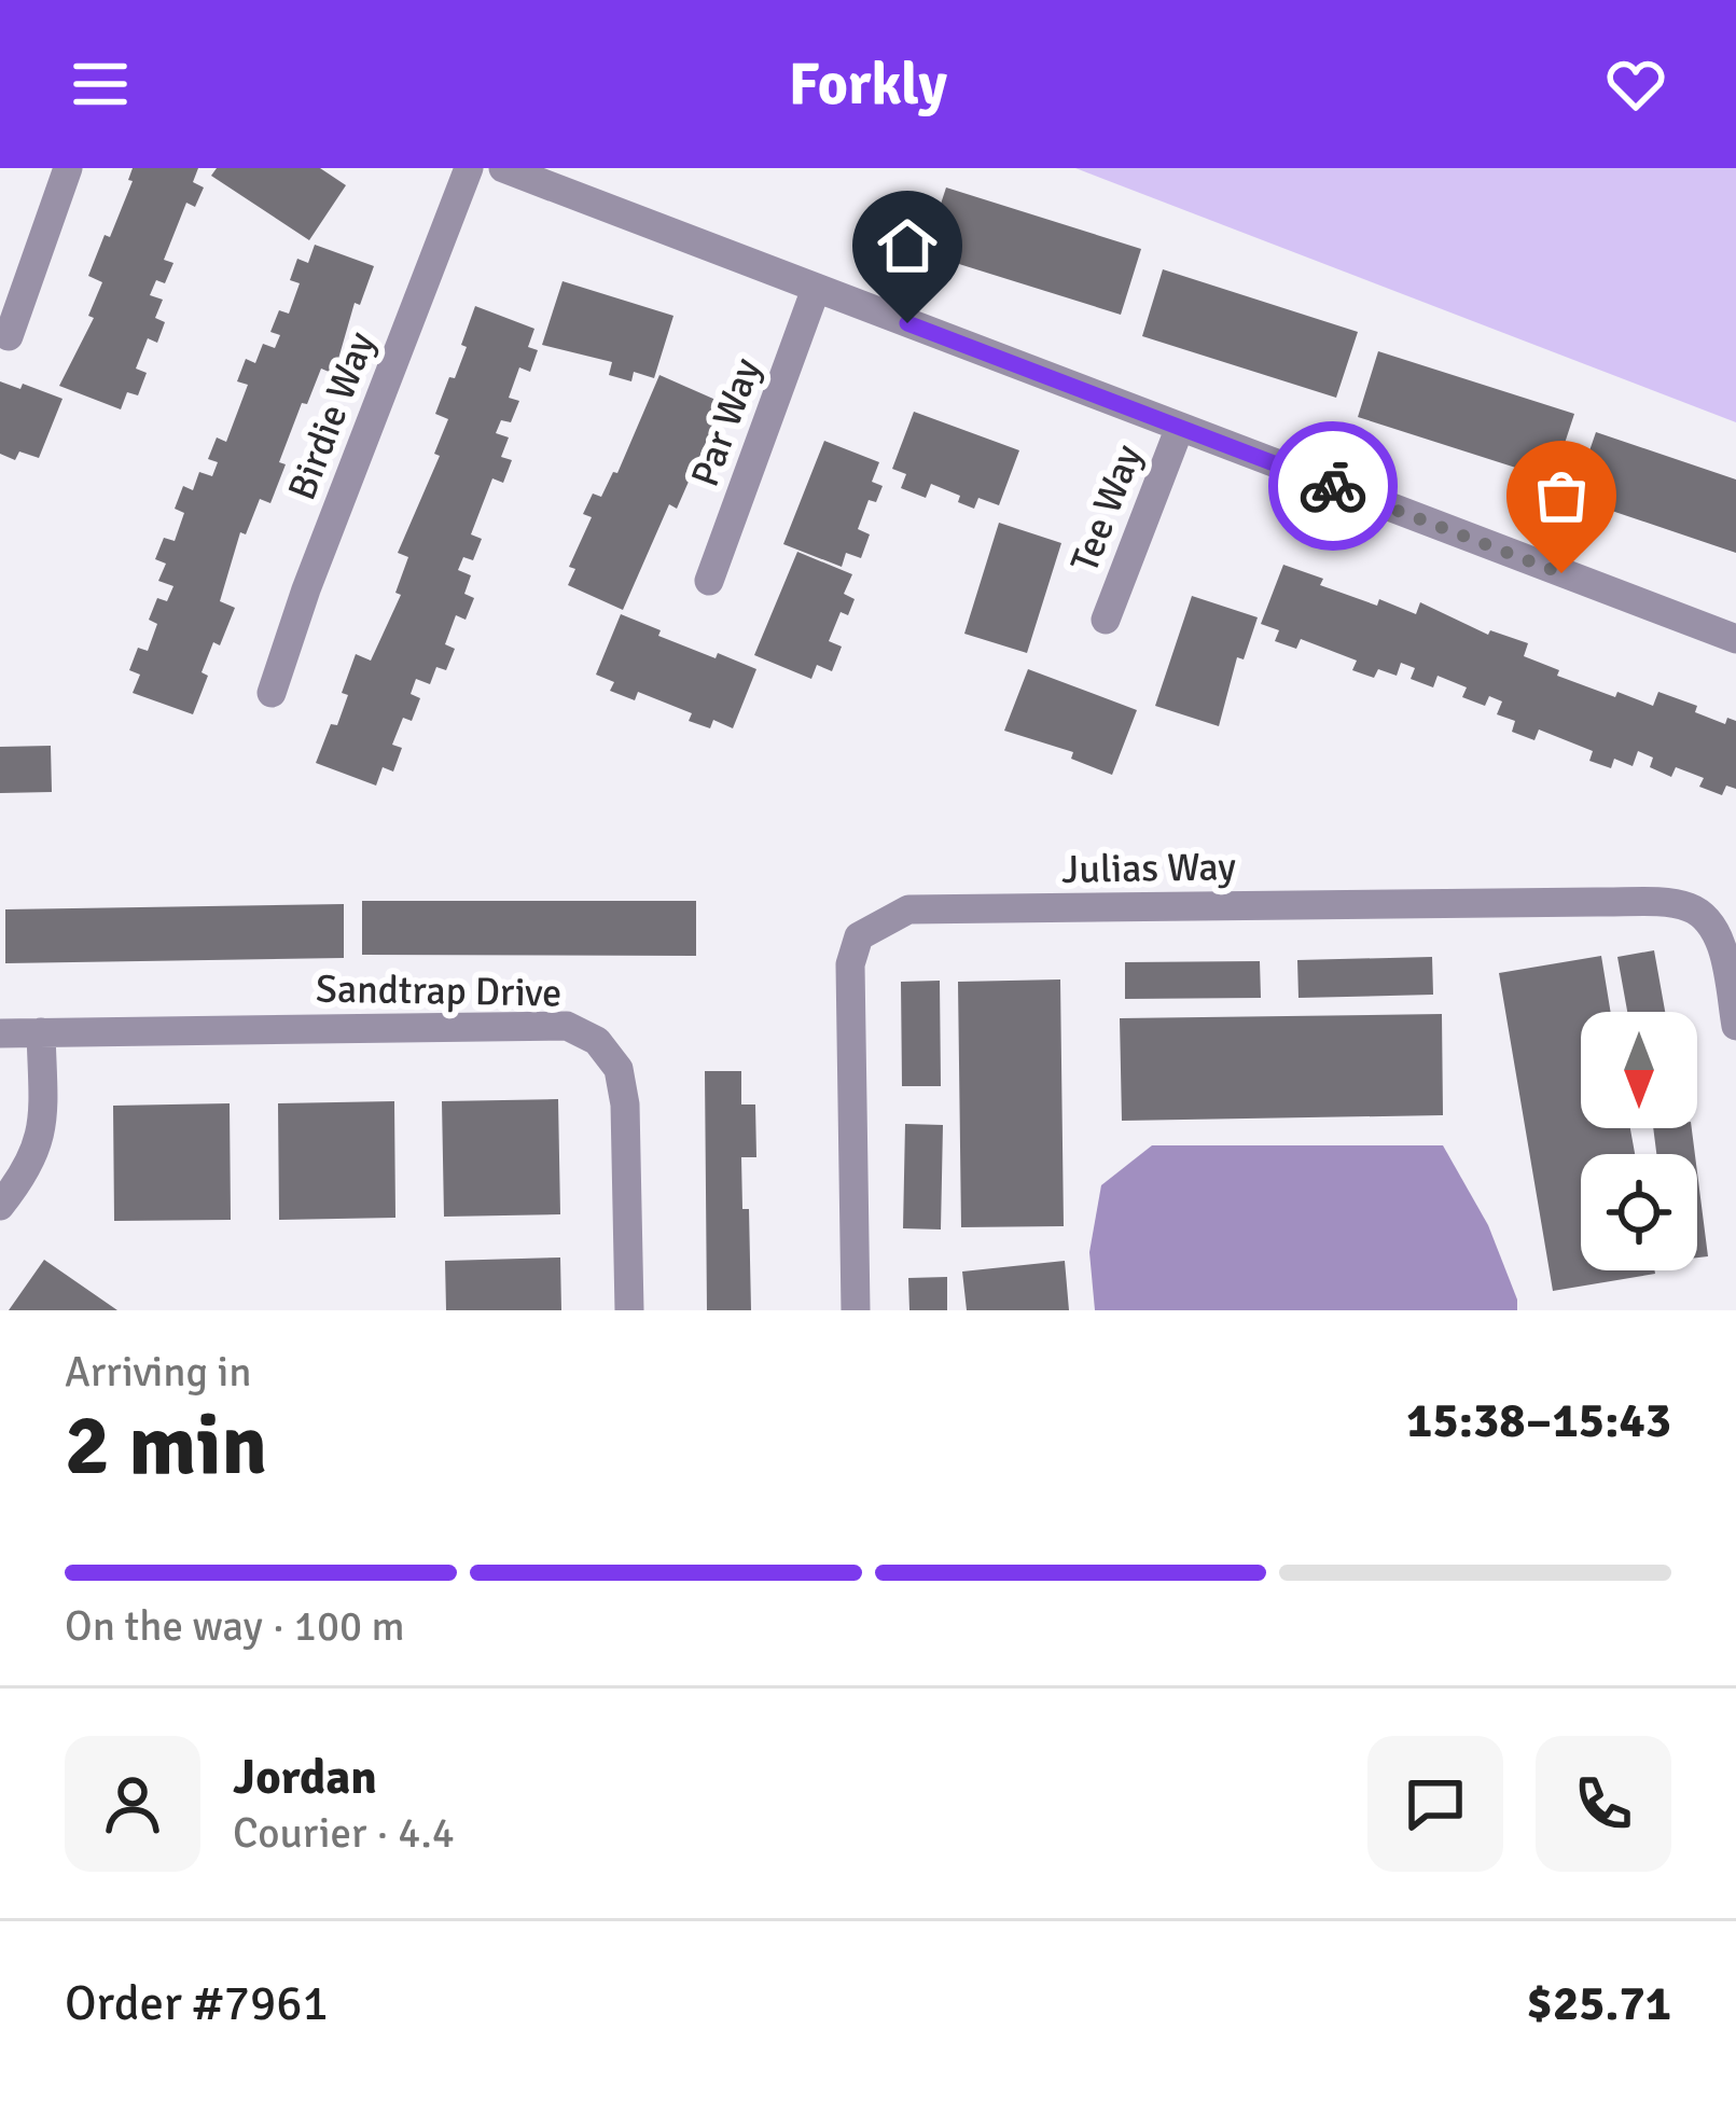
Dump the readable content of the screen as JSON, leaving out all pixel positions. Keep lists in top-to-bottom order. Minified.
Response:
{"streets":{"street":["Birdie Way","Par Way","Tee Way","Julias Way","Sandtrap Drive"]},"north":"bottom","page":{"header":"Forkly","heading":["2 min","Arriving in","15:38–15:43"],"panel":["Jordan","Courier · 4.4","Order #7961","$25.71"],"bar":"On the way · 100 m"}}
